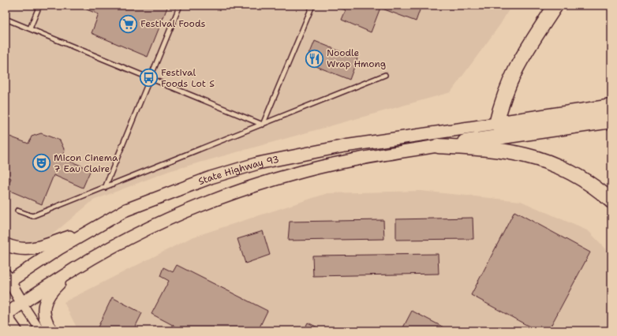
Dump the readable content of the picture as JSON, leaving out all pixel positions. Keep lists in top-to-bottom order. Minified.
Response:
{"streets":{"main road":["State Highway 93"]},"places":{"supermarket":["Festival Foods"],"restaurant":["Noodle Wrap Hmong"],"bus stop":["Festival Foods Lot S"],"theatre":["Micon Cinema 7 Eau Claire"]}}
